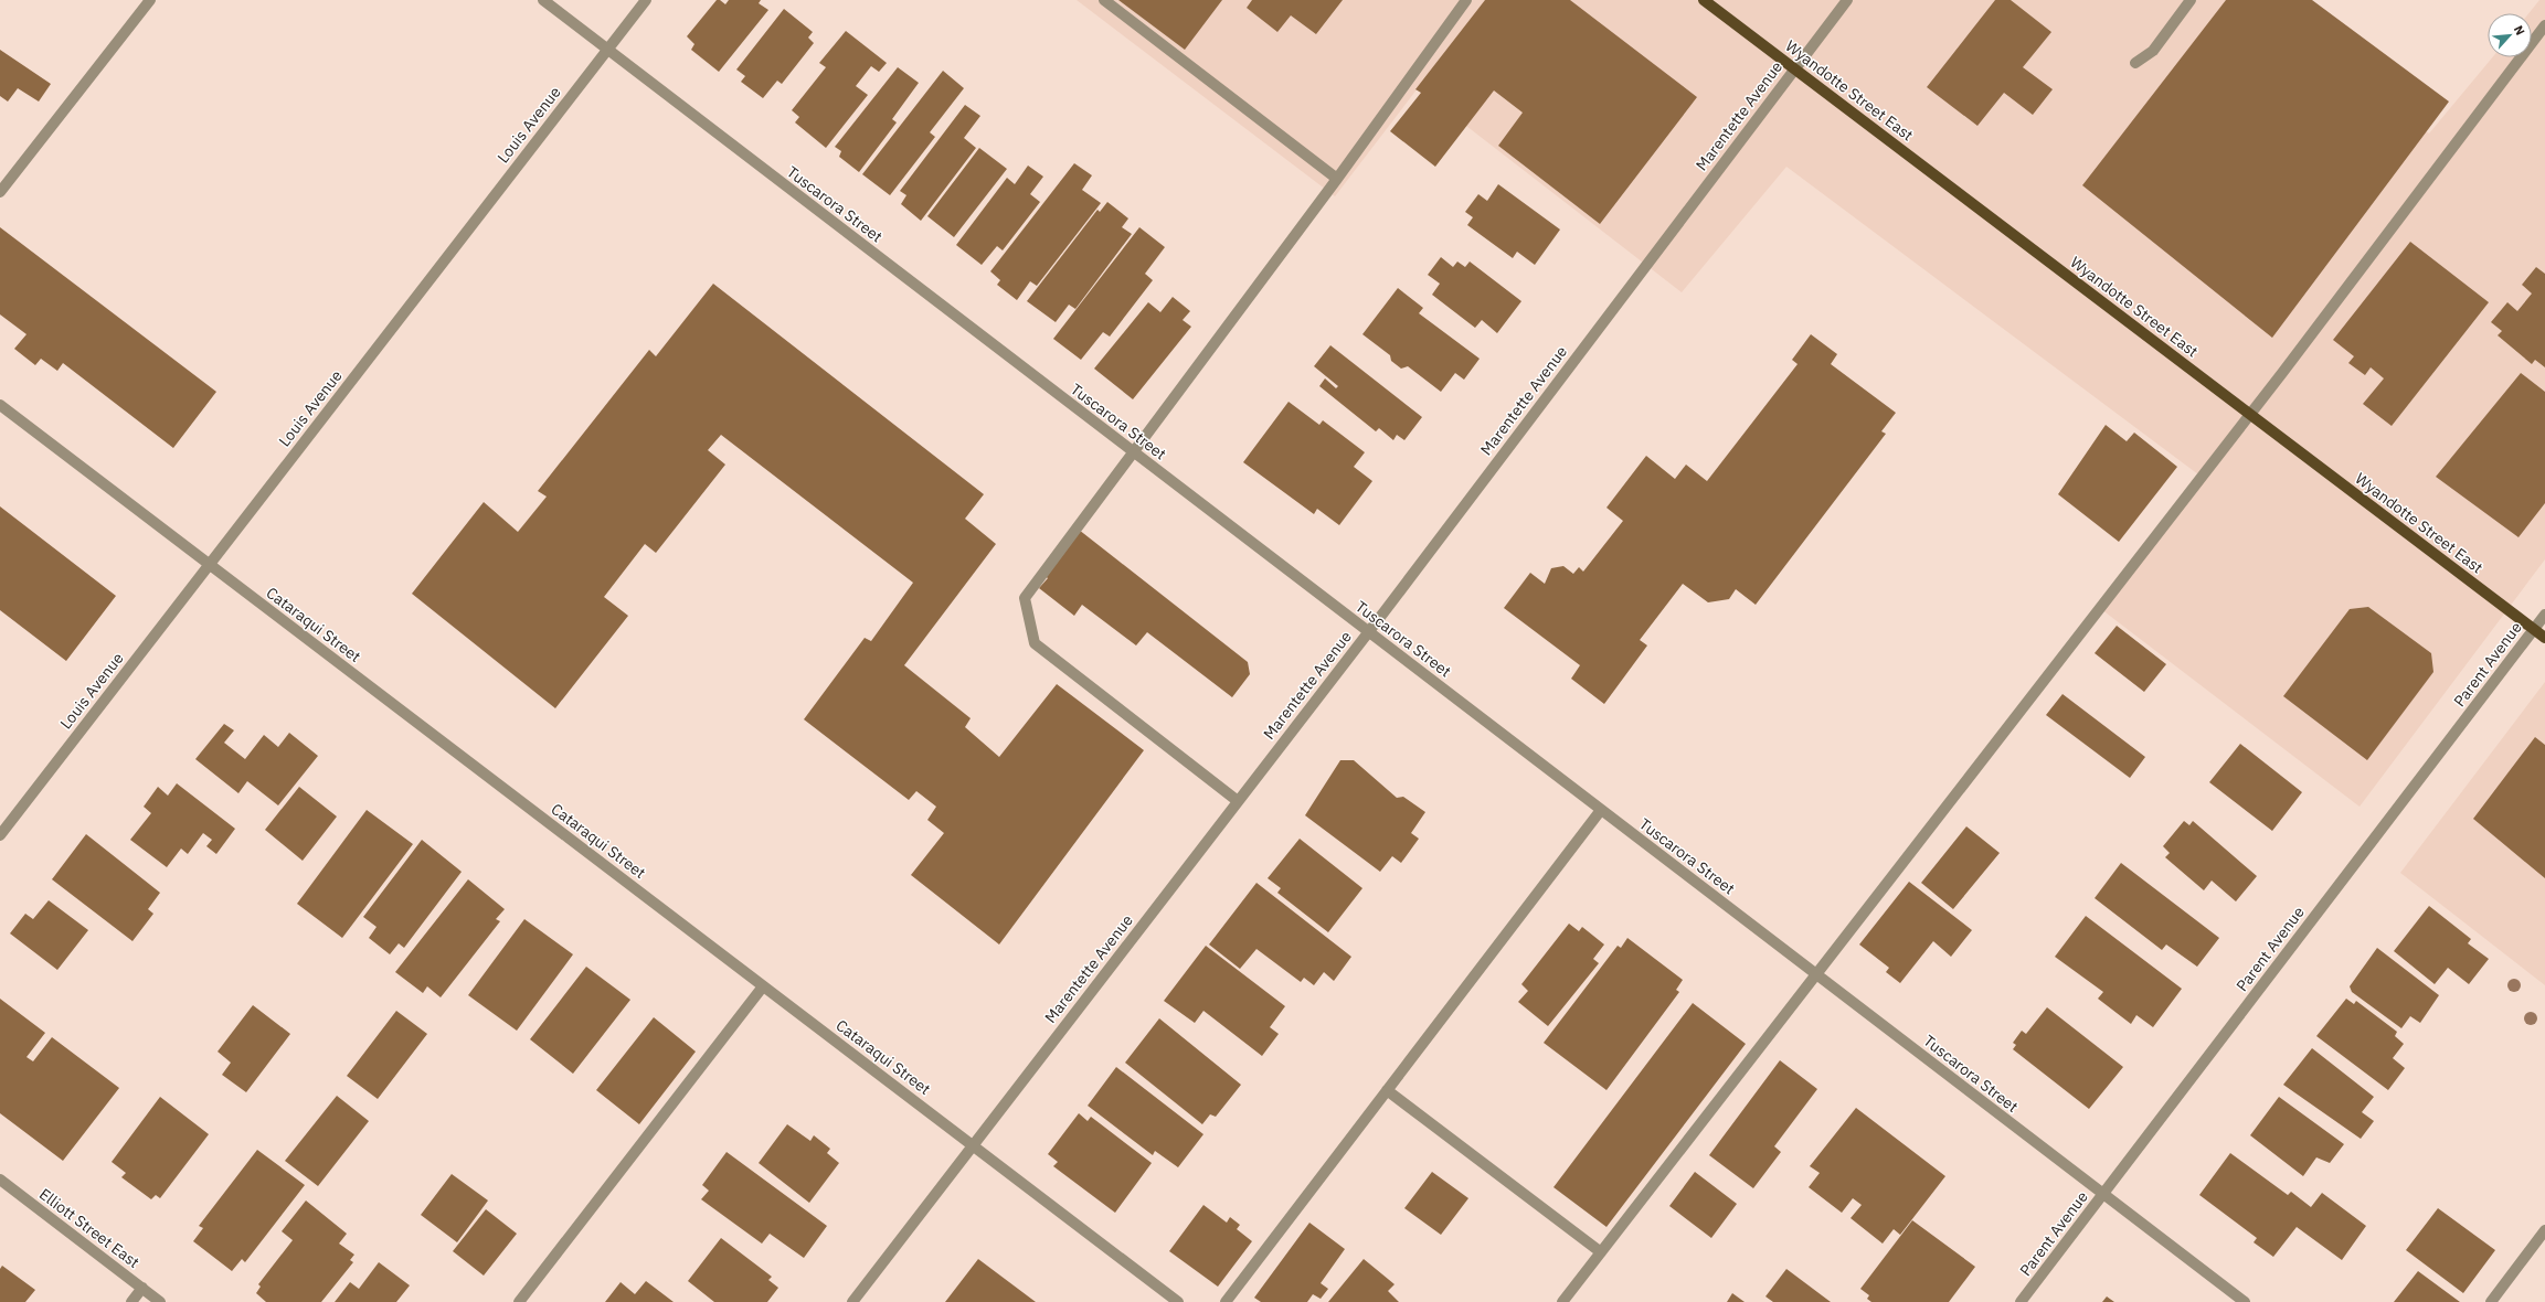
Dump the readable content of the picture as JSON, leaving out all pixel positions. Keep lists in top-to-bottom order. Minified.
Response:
{"streets":{"main road":["Wyandotte Street East"],"street":["Marentette Avenue","Louis Avenue","Tuscarora Street","Cataraqui Street","Parent Avenue","Elliott Street East"]},"crossings":[["Wyandotte Street East","Marentette Avenue"],["Wyandotte Street East","Parent Avenue"],["Marentette Avenue","Tuscarora Street"],["Marentette Avenue","Cataraqui Street"],["Louis Avenue","Tuscarora Street"],["Louis Avenue","Cataraqui Street"],["Tuscarora Street","Parent Avenue"]],"north":"top right"}
